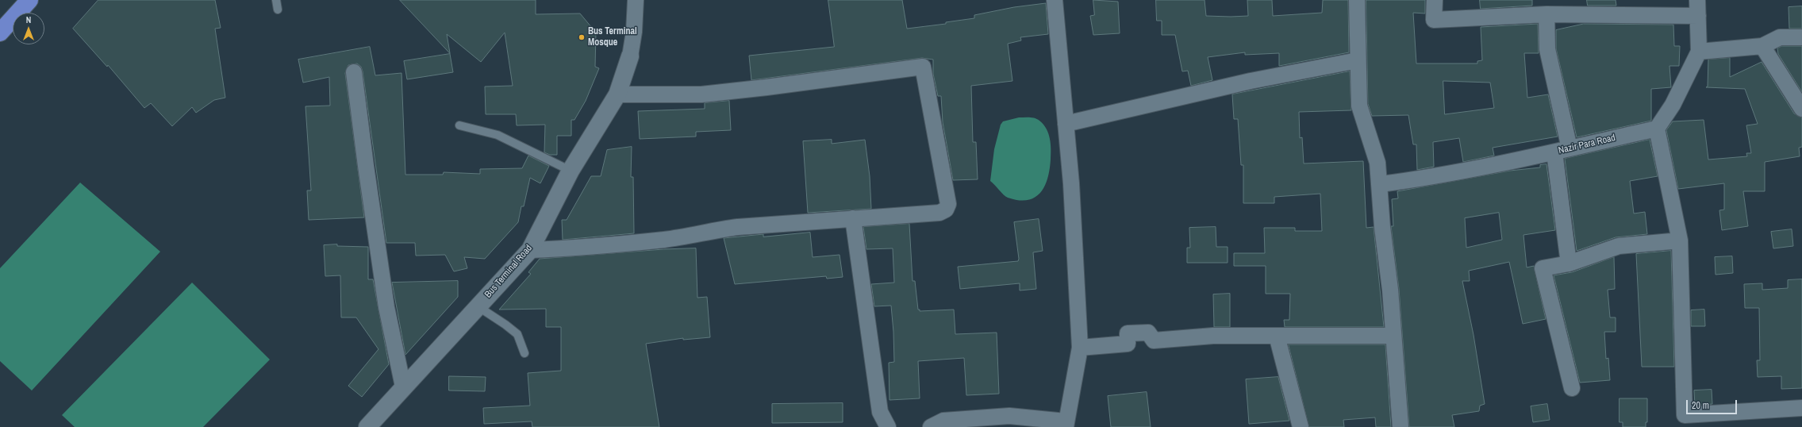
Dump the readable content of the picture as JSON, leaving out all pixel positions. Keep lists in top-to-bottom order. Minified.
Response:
{"streets":{"main road":["Bus Terminal Road"],"street":["Nazir Para Road"]},"places":["Bus Terminal Mosque"],"scale_bar":"20 m","north":"top"}
